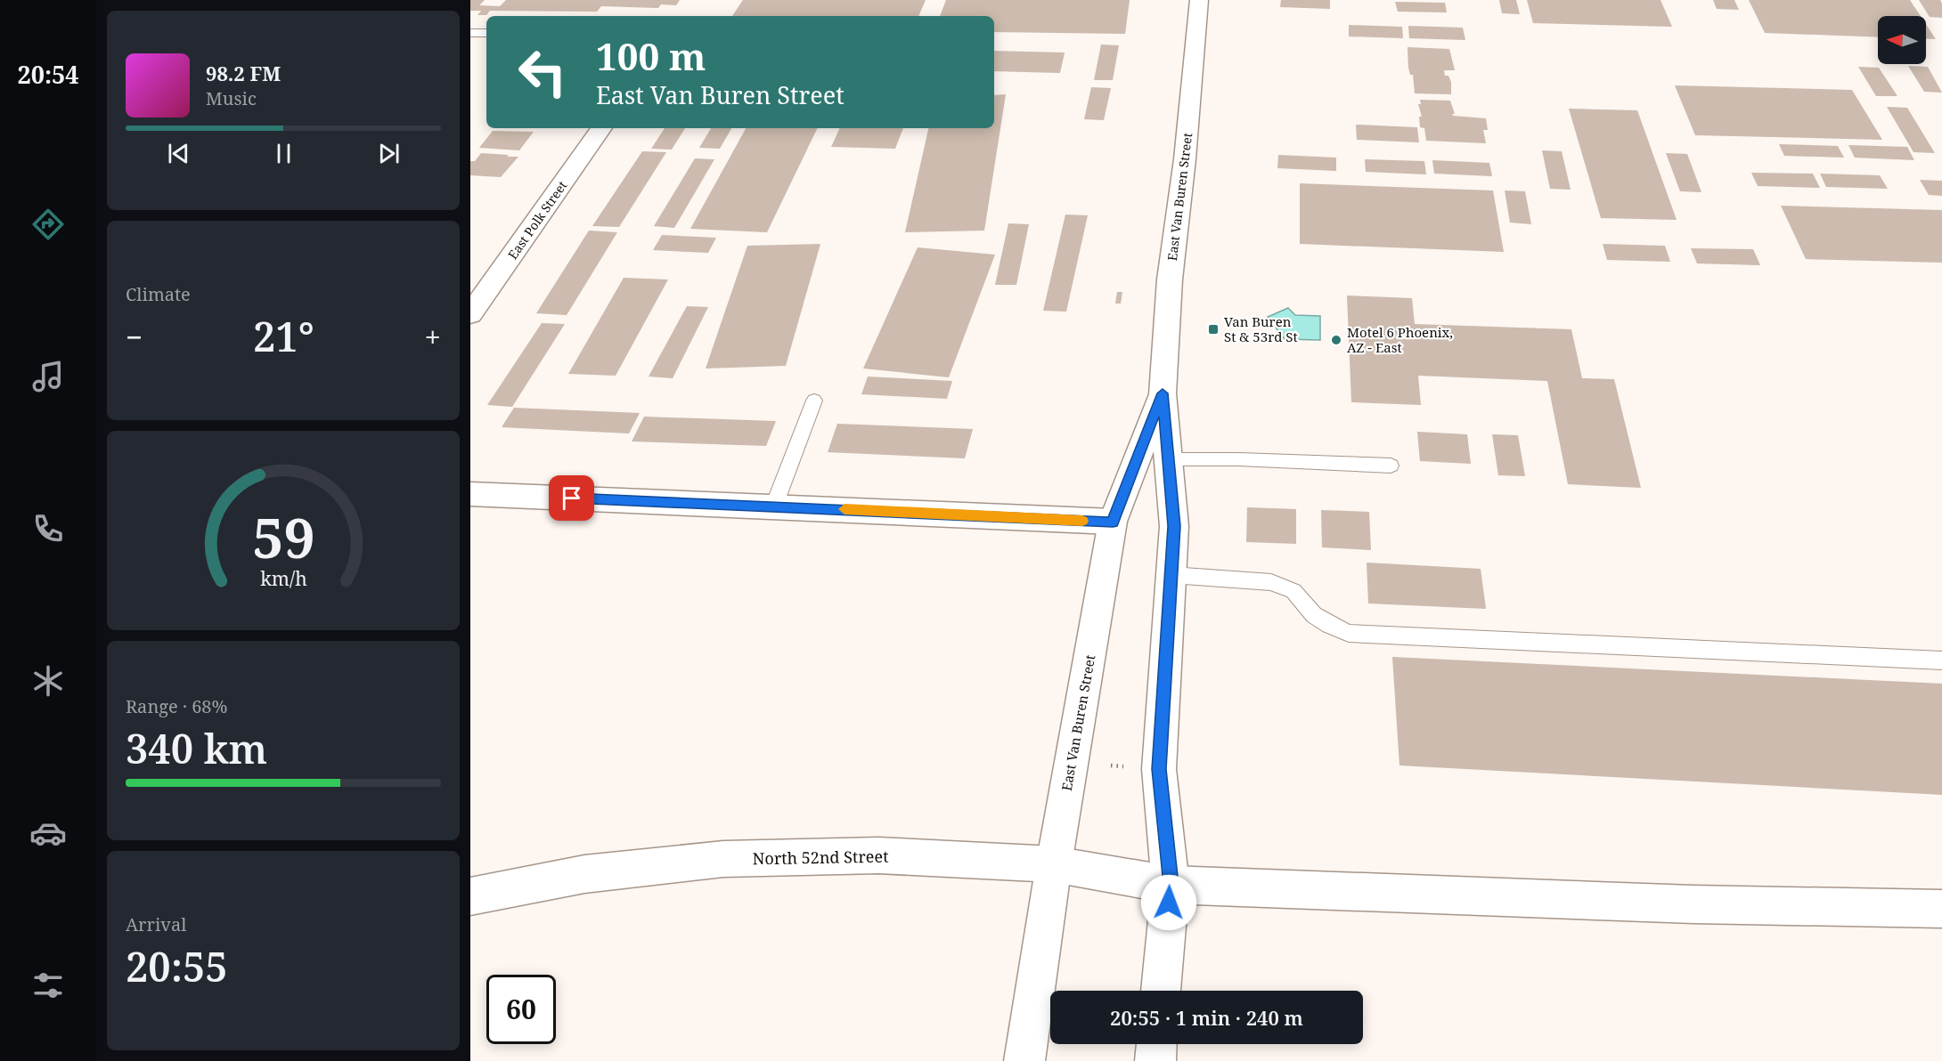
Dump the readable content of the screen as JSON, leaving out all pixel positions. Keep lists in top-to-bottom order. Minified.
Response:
{"streets":{"main road":["East Van Buren Street","East Polk Street","North 52nd Street"]},"crossings":[["East Van Buren Street","North 52nd Street"]],"places":{"transit":["Van Buren St & 53rd St"],"other":["Motel 6 Phoenix, AZ - East"]},"north":"left","page":{"tabs":"20:54","turn":["100 m","East Van Buren Street"],"song":["98.2 FM","Music"],"tile":["Climate",["Range · 68%","340 km"],["Arrival","20:55"]],"heat":["−","21°","+"],"limit":"60","trip":"20:55 · 1 min · 240 m","gauge":["59","km/h"]}}
